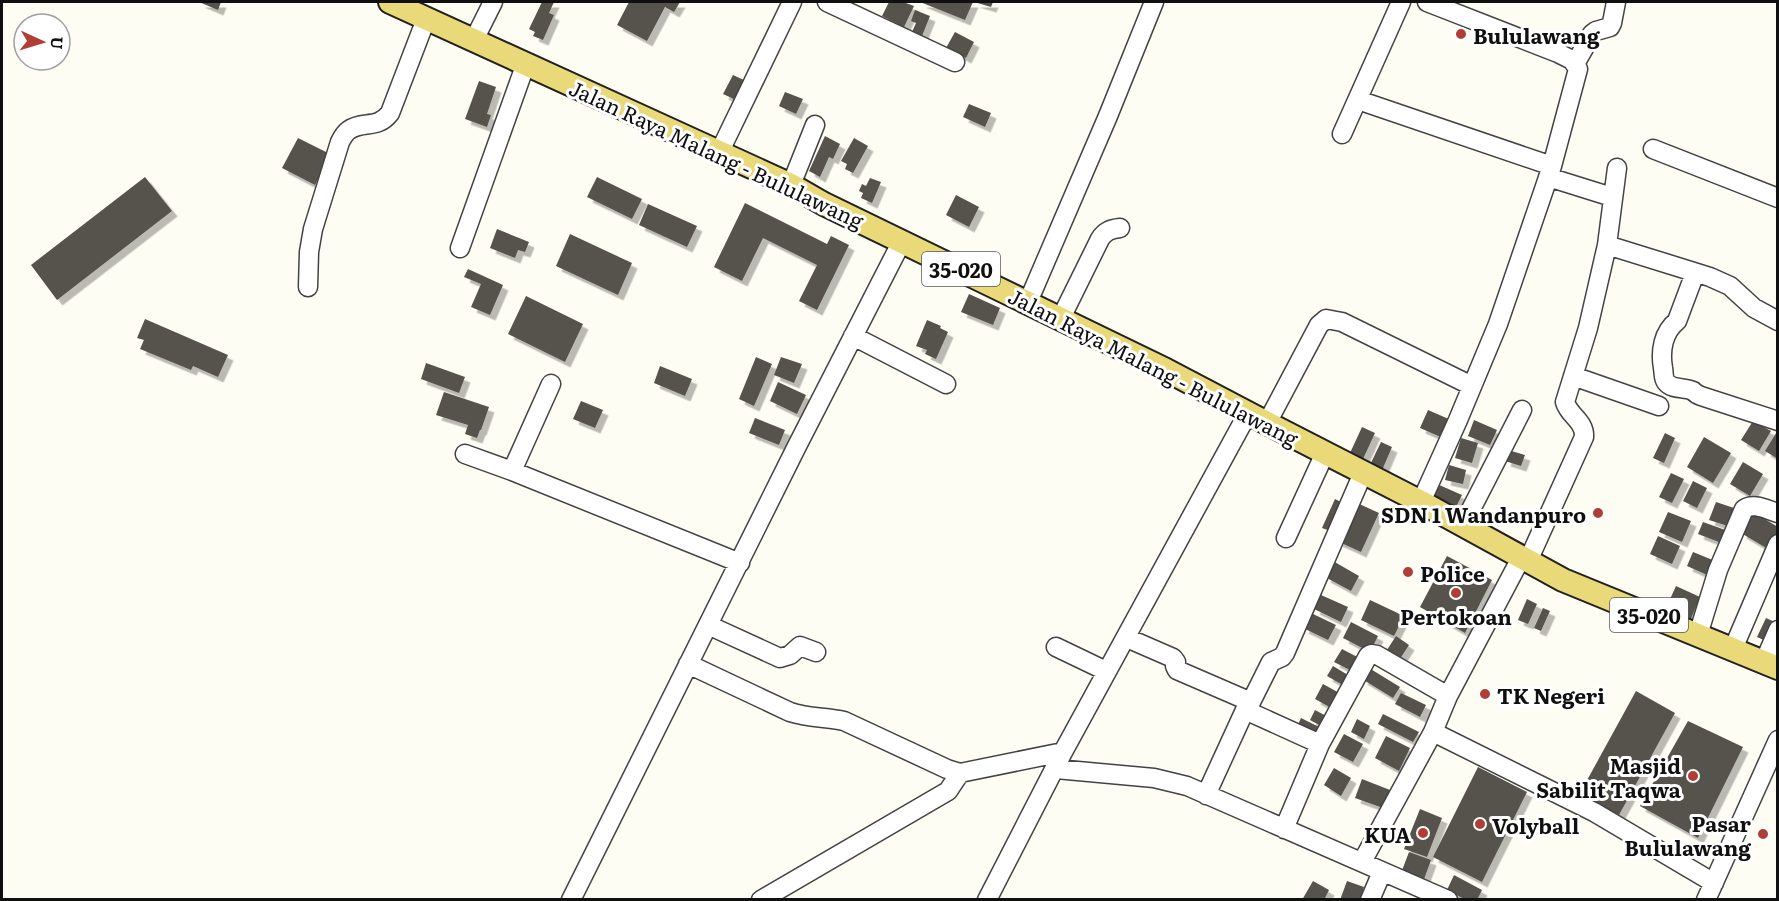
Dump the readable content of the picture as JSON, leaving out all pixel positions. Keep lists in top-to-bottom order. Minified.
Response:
{"streets":{"main road":["Jalan Raya Malang - Bululawang","35-020"]},"crossings":[["Jalan Raya Malang - Bululawang","35-020"]],"places":["Bululawang","SDN 1 Wandanpuro","Police","Pertokoan","TK Negeri","Masjid Sabilit Taqwa","Volyball","KUA","Pasar Bululawang"],"north":"right"}
